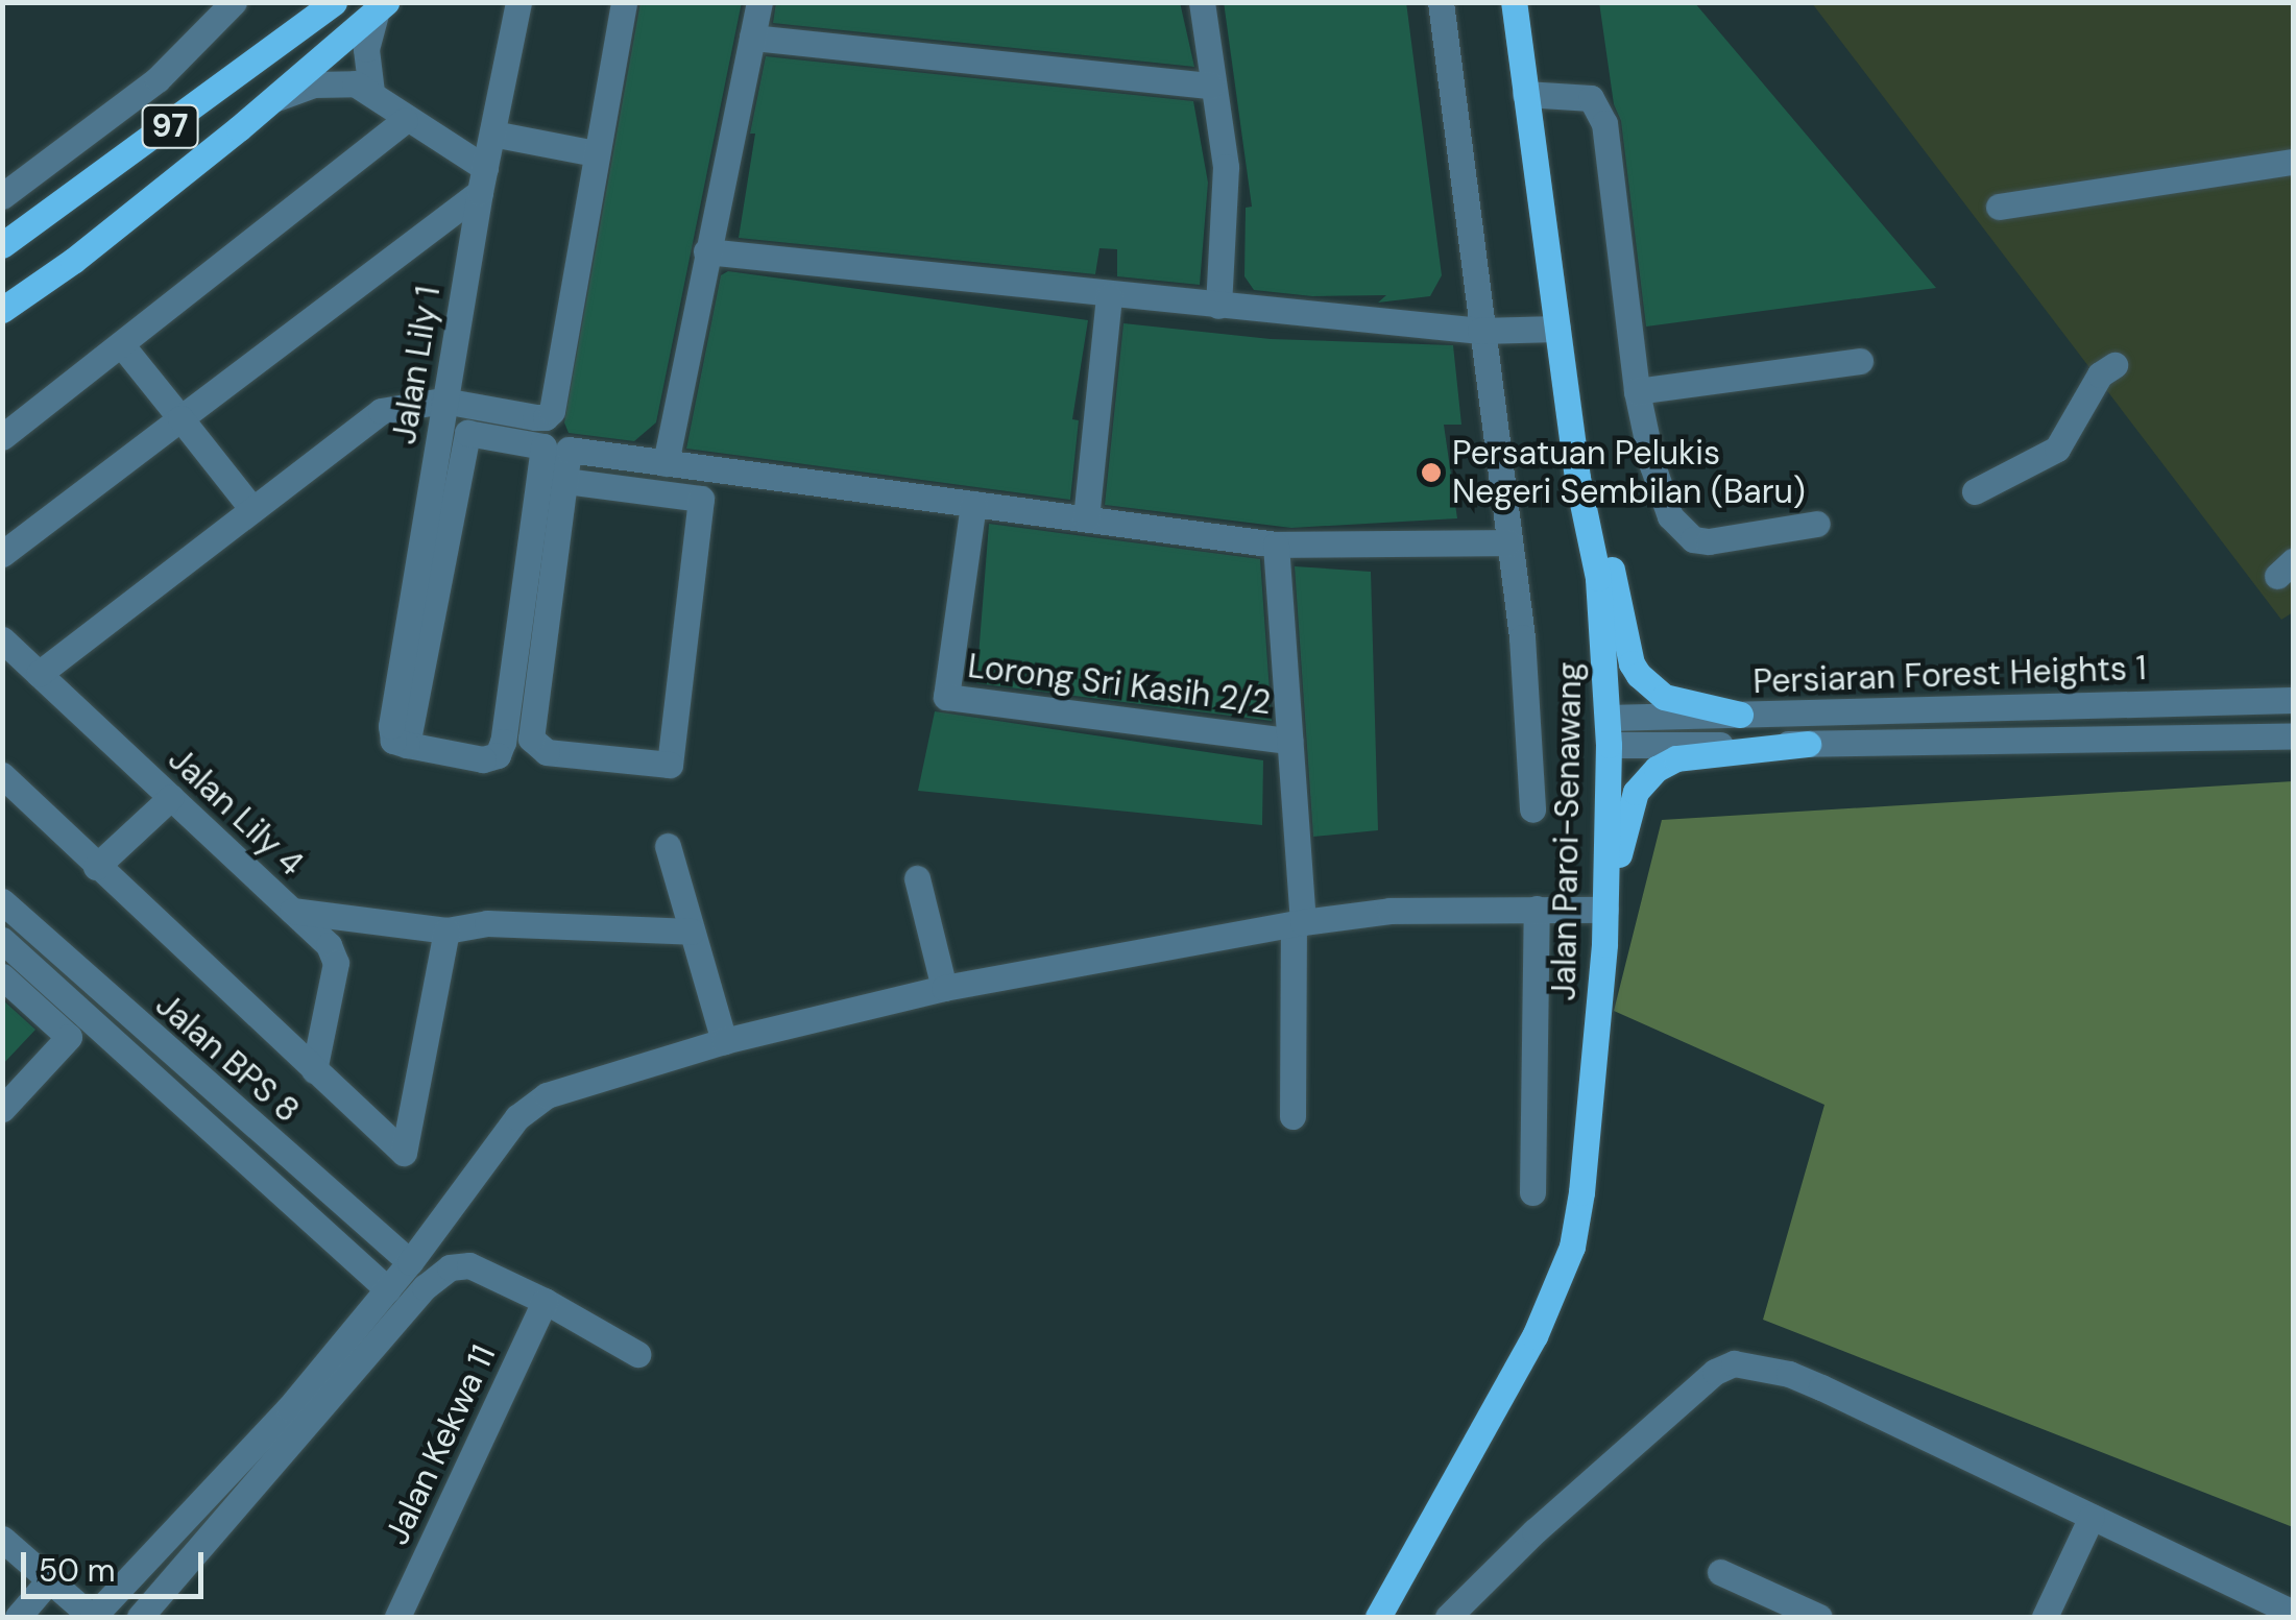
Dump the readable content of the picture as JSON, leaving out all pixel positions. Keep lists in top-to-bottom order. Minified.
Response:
{"streets":{"main road":["97","Jalan Paroi-Senawang"],"street":["Jalan Lily 1","Persiaran Forest Heights 1","Lorong Sri Kasih 2/2","Jalan Lily 4","Jalan BPS 8","Jalan Kekwa 11"]},"crossings":[["Persiaran Forest Heights 1","Jalan Paroi-Senawang"]],"places":["Persatuan Pelukis Negeri Sembilan (Baru)"],"scale_bar":"50 m"}
